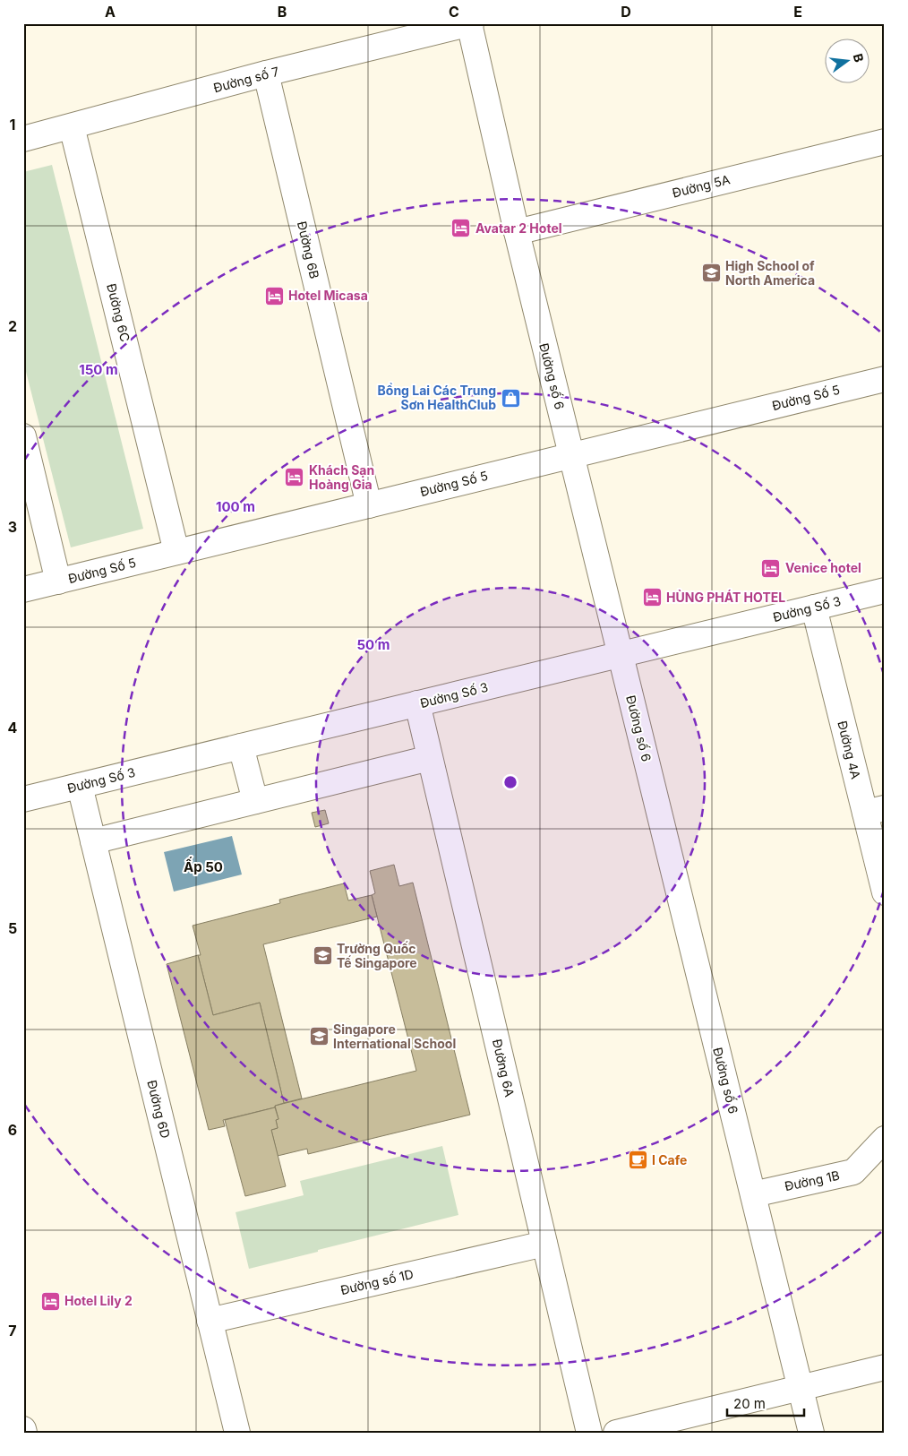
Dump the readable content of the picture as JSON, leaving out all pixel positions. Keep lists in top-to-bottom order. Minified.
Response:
{"streets":{"street":["Đường số 7","Đường 5A","Đường 6B","Đường 6C","Đường số 6","Đường Số 5","Đường Số 3","Đường 4A","Đường 6A","Đường 6D","Đường 1B","Đường số 1D"]},"crossings":[["Đường số 7","Đường 6B"],["Đường số 7","Đường 6C"],["Đường số 7","Đường số 6"],["Đường 5A","Đường số 6"],["Đường 6B","Đường Số 5"],["Đường 6C","Đường Số 5"],["Đường số 6","Đường Số 5"],["Đường số 6","Đường Số 3"],["Đường số 6","Đường 1B"],["Đường Số 3","Đường 4A"],["Đường Số 3","Đường 6A"],["Đường Số 3","Đường 6D"],["Đường 6A","Đường số 1D"],["Đường 6D","Đường số 1D"]],"districts":["Ấp 50"],"places":{"hotel":["Avatar 2 Hotel","Hotel Micasa","Khách Sạn Hoàng Gia","Venice hotel","HÙNG PHÁT HOTEL","Hotel Lily 2"],"school or university":["High School of North America","Trường Quốc Tế Singapore","Singapore International School"],"shop":["Bồng Lai Các Trung Sơn HealthClub"],"cafe":["I Cafe"]},"scale_bar":"20 m","north":"right","grid":{"columns":["A","B","C","D","E"],"rows":["1","2","3","4","5","6","7"]},"rings":["150 m","100 m","50 m"]}
